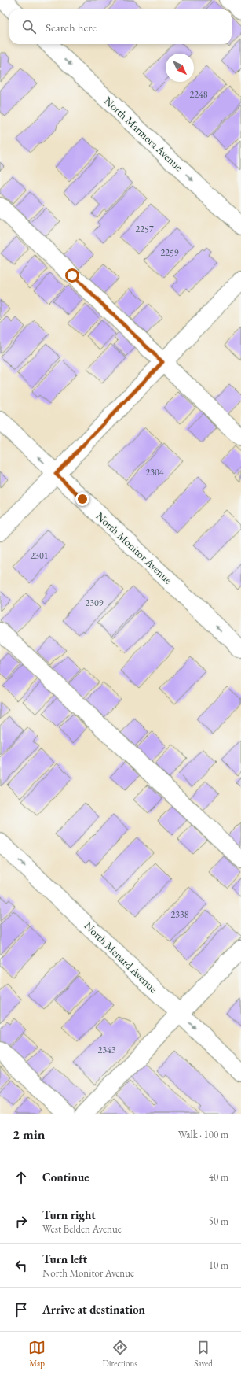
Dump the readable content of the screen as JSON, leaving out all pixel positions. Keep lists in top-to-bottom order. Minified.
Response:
{"streets":{"street":["North Marmora Avenue","North Monitor Avenue","North Menard Avenue"]},"house_numbers":["2248","2257","2259","2304","2301","2309","2338","2343"],"north":"bottom right","page":{"search":"Search here","heading":["2 min","Walk · 100 m"],"list":[["Continue","40 m"],["Turn right","West Belden Avenue","50 m"],["Turn left","North Monitor Avenue","10 m"],"Arrive at destination"],"nav":["Map","Directions","Saved"]}}
